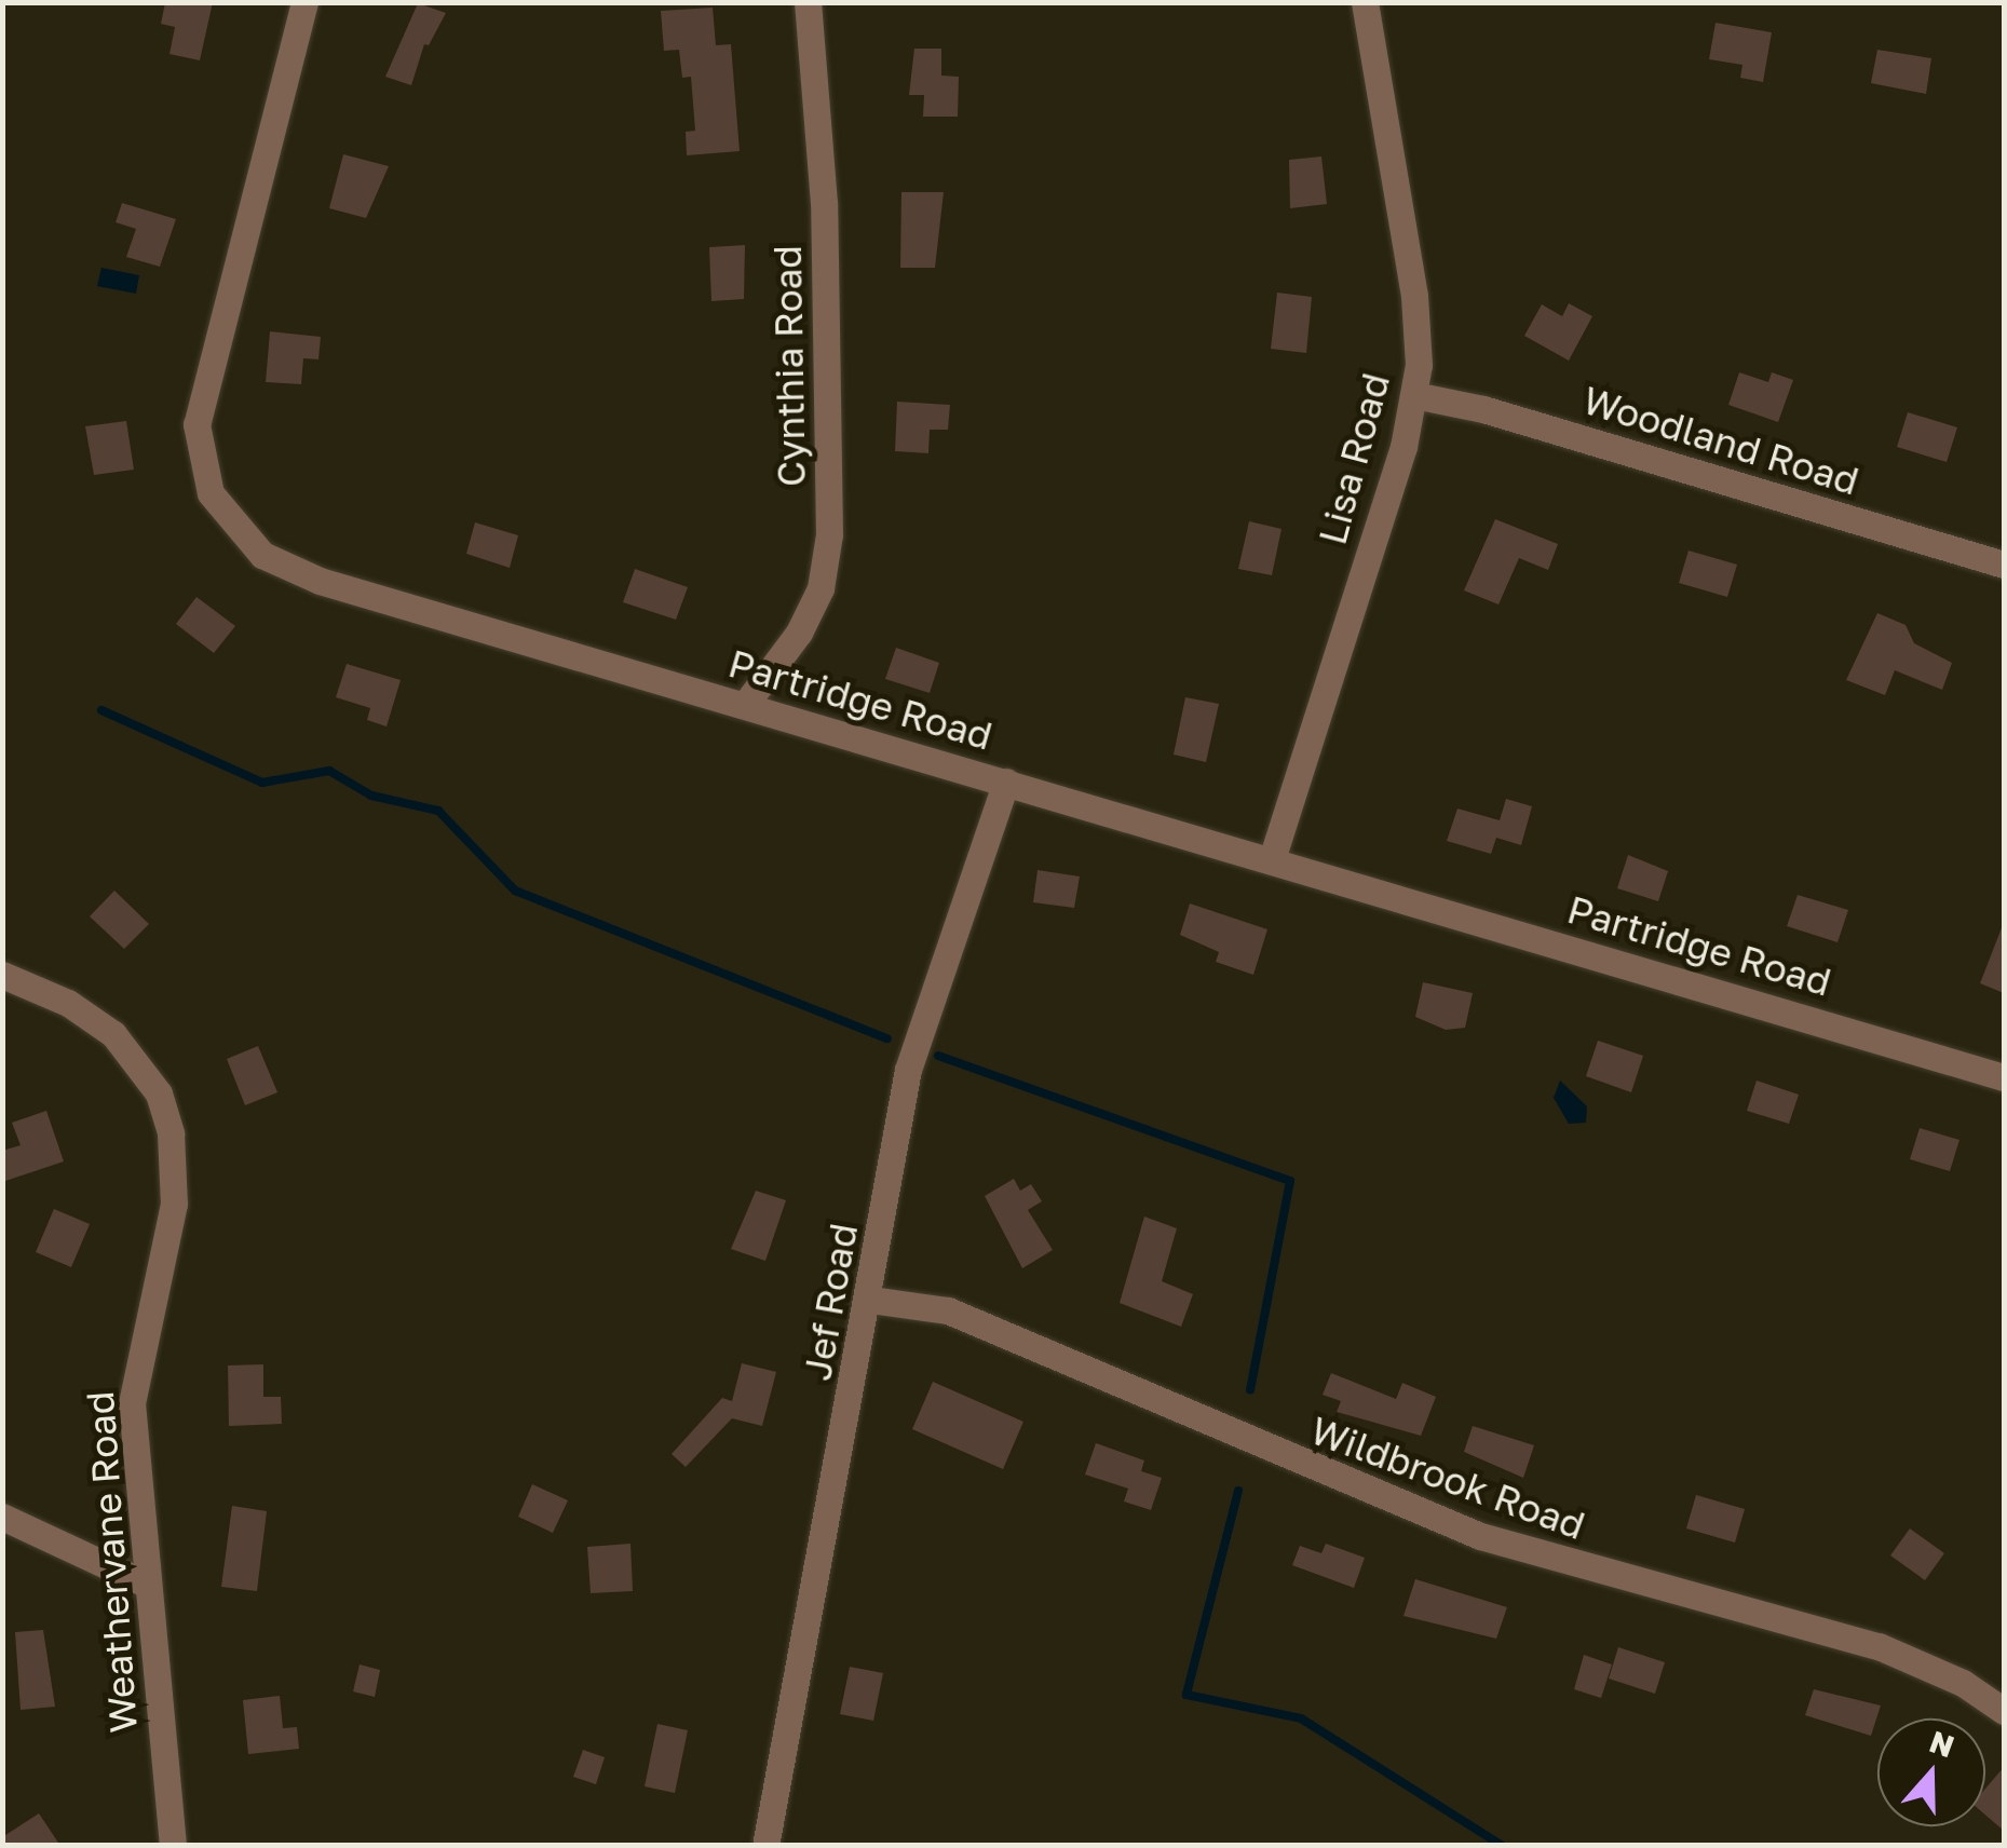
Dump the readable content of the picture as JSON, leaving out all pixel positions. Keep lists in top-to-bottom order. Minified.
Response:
{"streets":{"street":["Cynthia Road","Woodland Road","Lisa Road","Partridge Road","Jef Road","Wildbrook Road","Weathervane Road"]},"crossings":[["Cynthia Road","Partridge Road"],["Woodland Road","Lisa Road"],["Lisa Road","Partridge Road"],["Partridge Road","Jef Road"],["Jef Road","Wildbrook Road"]],"north":"top"}
